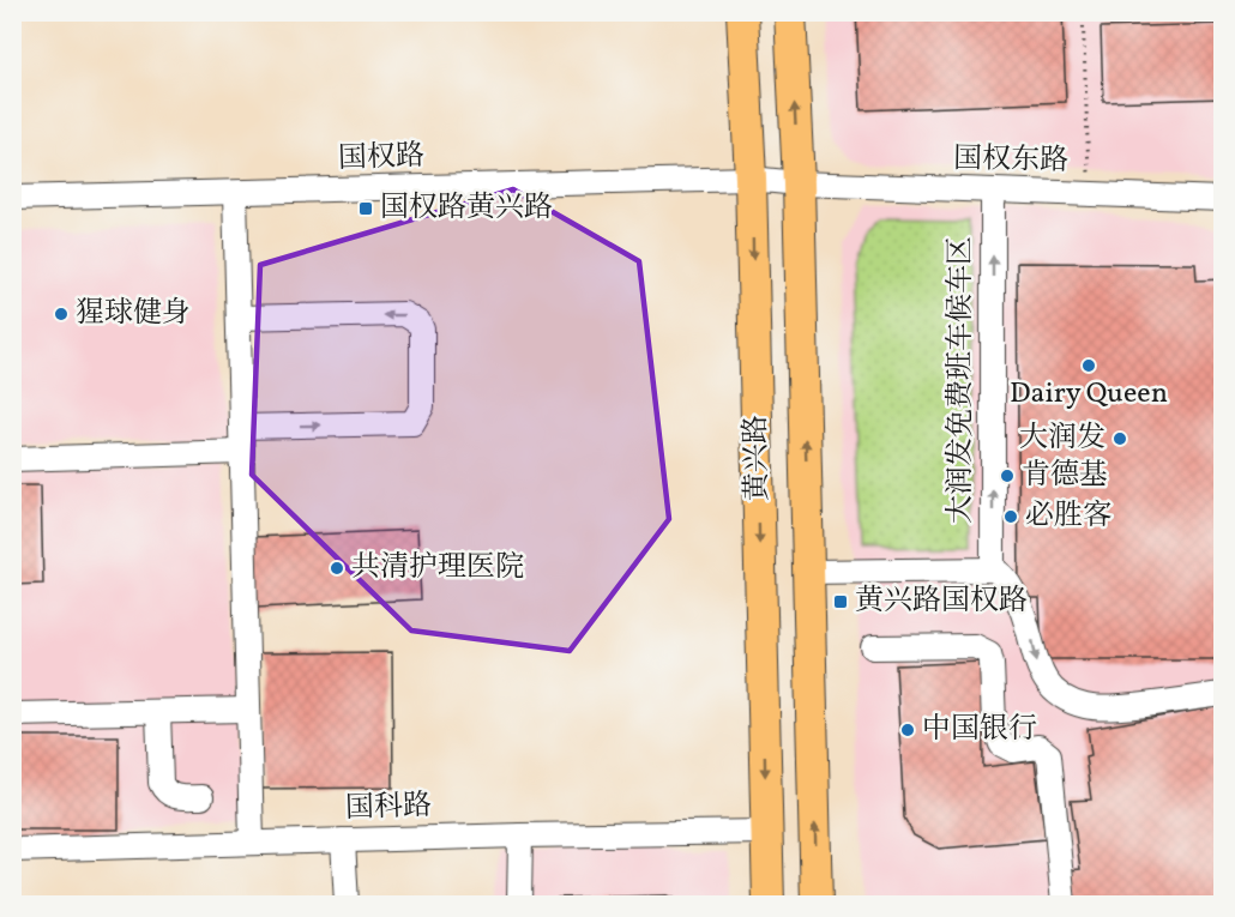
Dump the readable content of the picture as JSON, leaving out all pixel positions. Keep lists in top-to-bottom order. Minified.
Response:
{"streets":{"main road":["黄兴路"],"street":["国权路","国权东路","大润发免费班车候车区","国科路"]},"crossings":[["国权路","国权东路"],["国权路","黄兴路"],["国权东路","大润发免费班车候车区"],["国权东路","黄兴路"],["黄兴路","国科路"]],"one_way":["大润发免费班车候车区"],"places":{"transit":["国权路黄兴路","黄兴路国权路"],"other":["猩球健身","Dairy Queen","大润发","肯德基","必胜客","共清护理医院","中国银行"]}}
